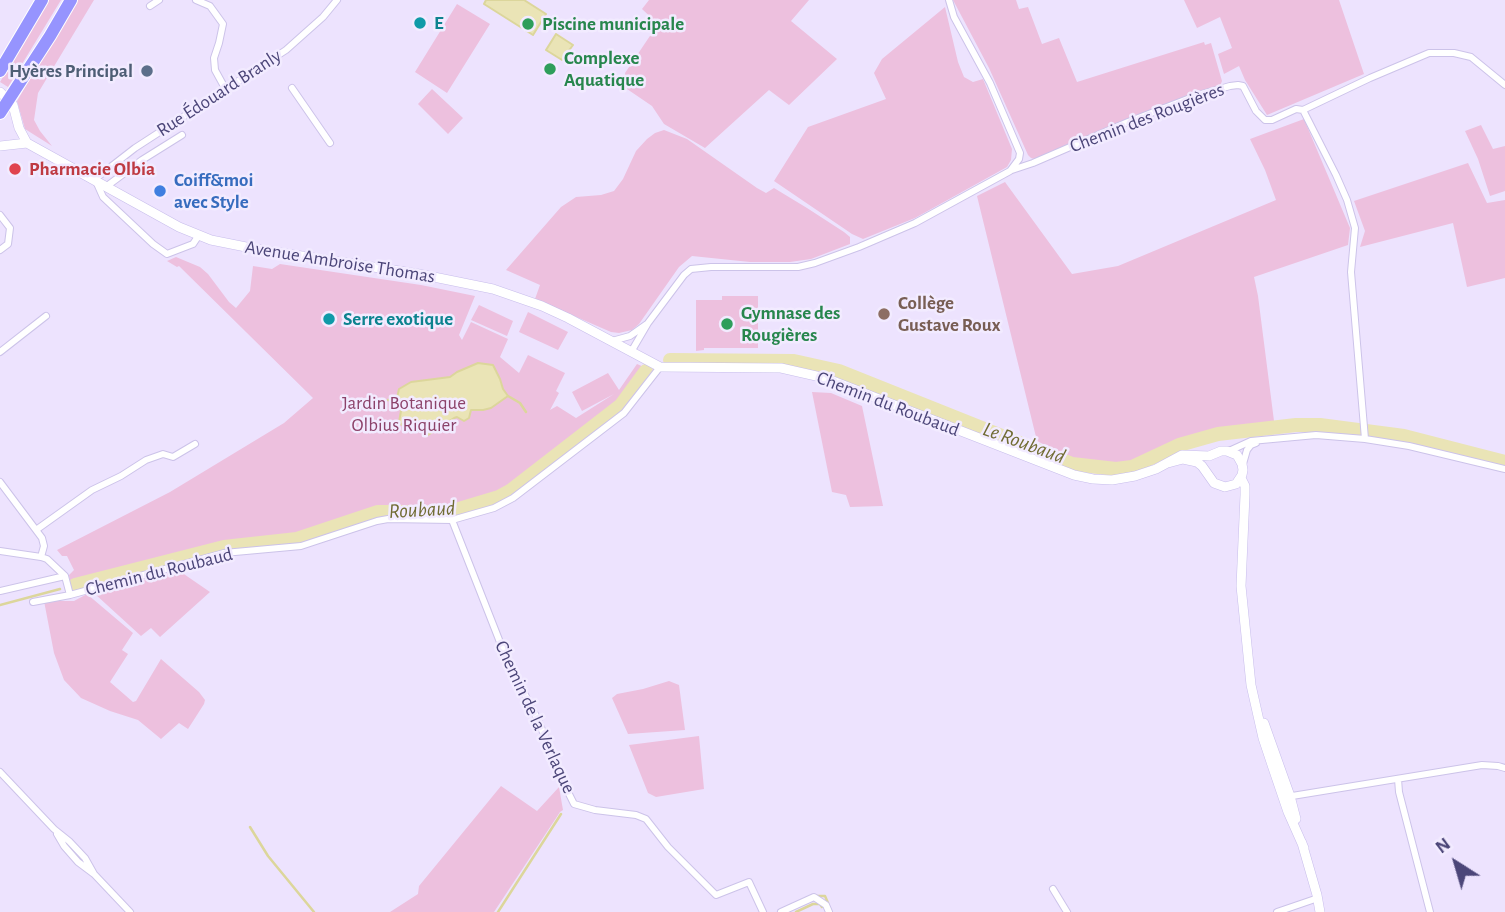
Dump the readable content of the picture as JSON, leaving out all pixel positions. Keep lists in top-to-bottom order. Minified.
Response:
{"streets":{"street":["Rue Édouard Branly","Chemin des Rougières","Avenue Ambroise Thomas","Chemin du Roubaud","Chemin de la Verlaque"]},"crossings":[["Rue Édouard Branly","Avenue Ambroise Thomas"],["Avenue Ambroise Thomas","Chemin du Roubaud"],["Chemin du Roubaud","Chemin de la Verlaque"]],"water":["Le Roubaud","Roubaud"],"parks":["Jardin Botanique Olbius Riquier"],"places":["E","Piscine municipale","Complexe Aquatique","Hyères Principal","Pharmacie Olbia","Coiff&moi avec Style","Collège Gustave Roux","Serre exotique","Gymnase des Rougières"],"north":"top left"}
